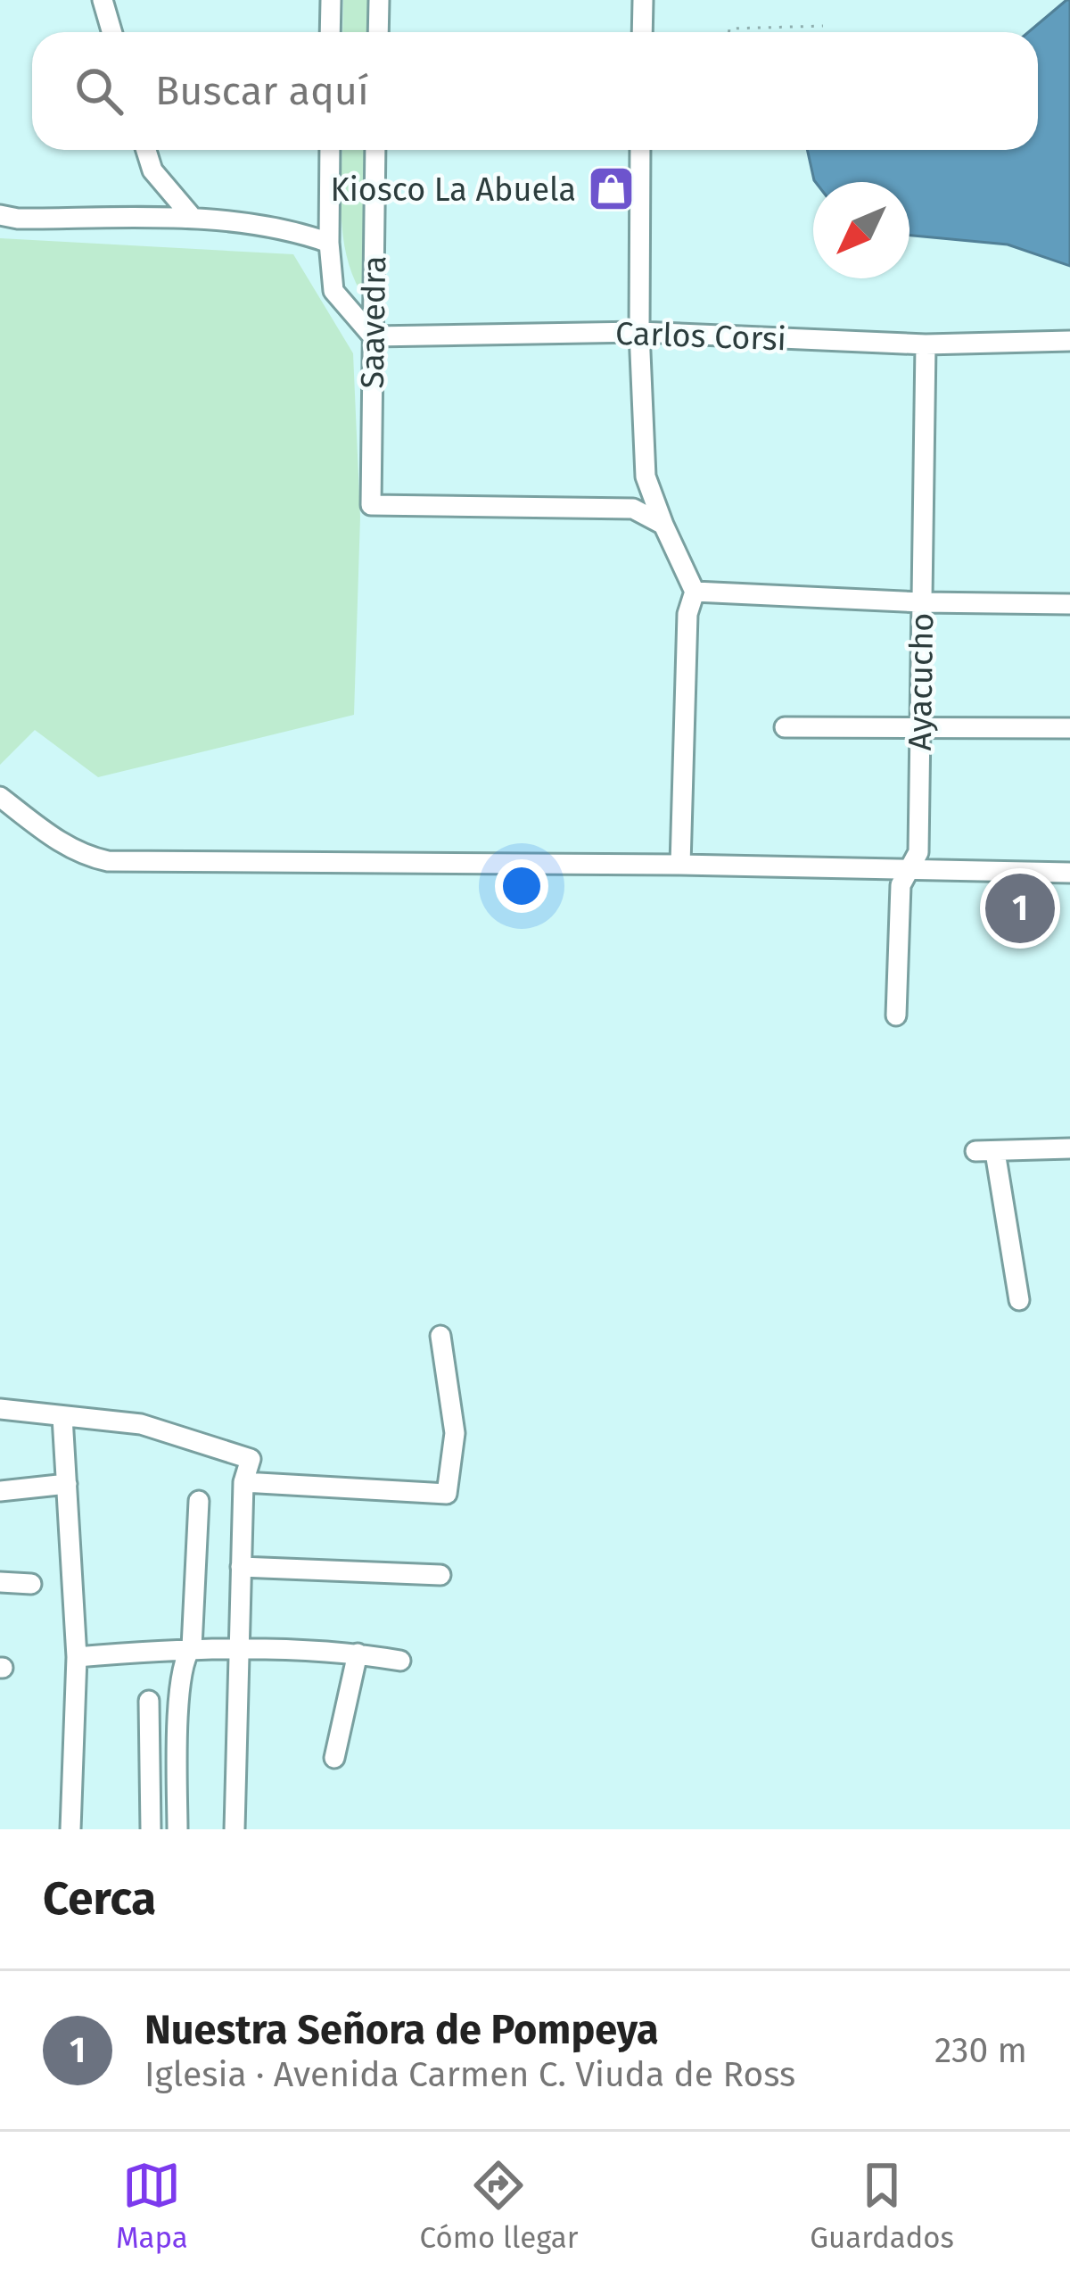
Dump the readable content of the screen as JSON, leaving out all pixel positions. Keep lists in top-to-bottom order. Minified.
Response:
{"streets":{"street":["Saavedra","Carlos Corsi","Ayacucho"]},"crossings":[["Saavedra","Carlos Corsi"],["Carlos Corsi","Ayacucho"]],"places":{"shop":["Kiosco La Abuela"]},"north":"bottom left","page":{"search":"Buscar aquí","pins":"1","heading":"Cerca","list":[{"mark":"1","name":"Nuestra Señora de Pompeya","note":"Iglesia · Avenida Carmen C. Viuda de Ross","value":"230 m"}],"nav":["Mapa","Cómo llegar","Guardados"]}}
